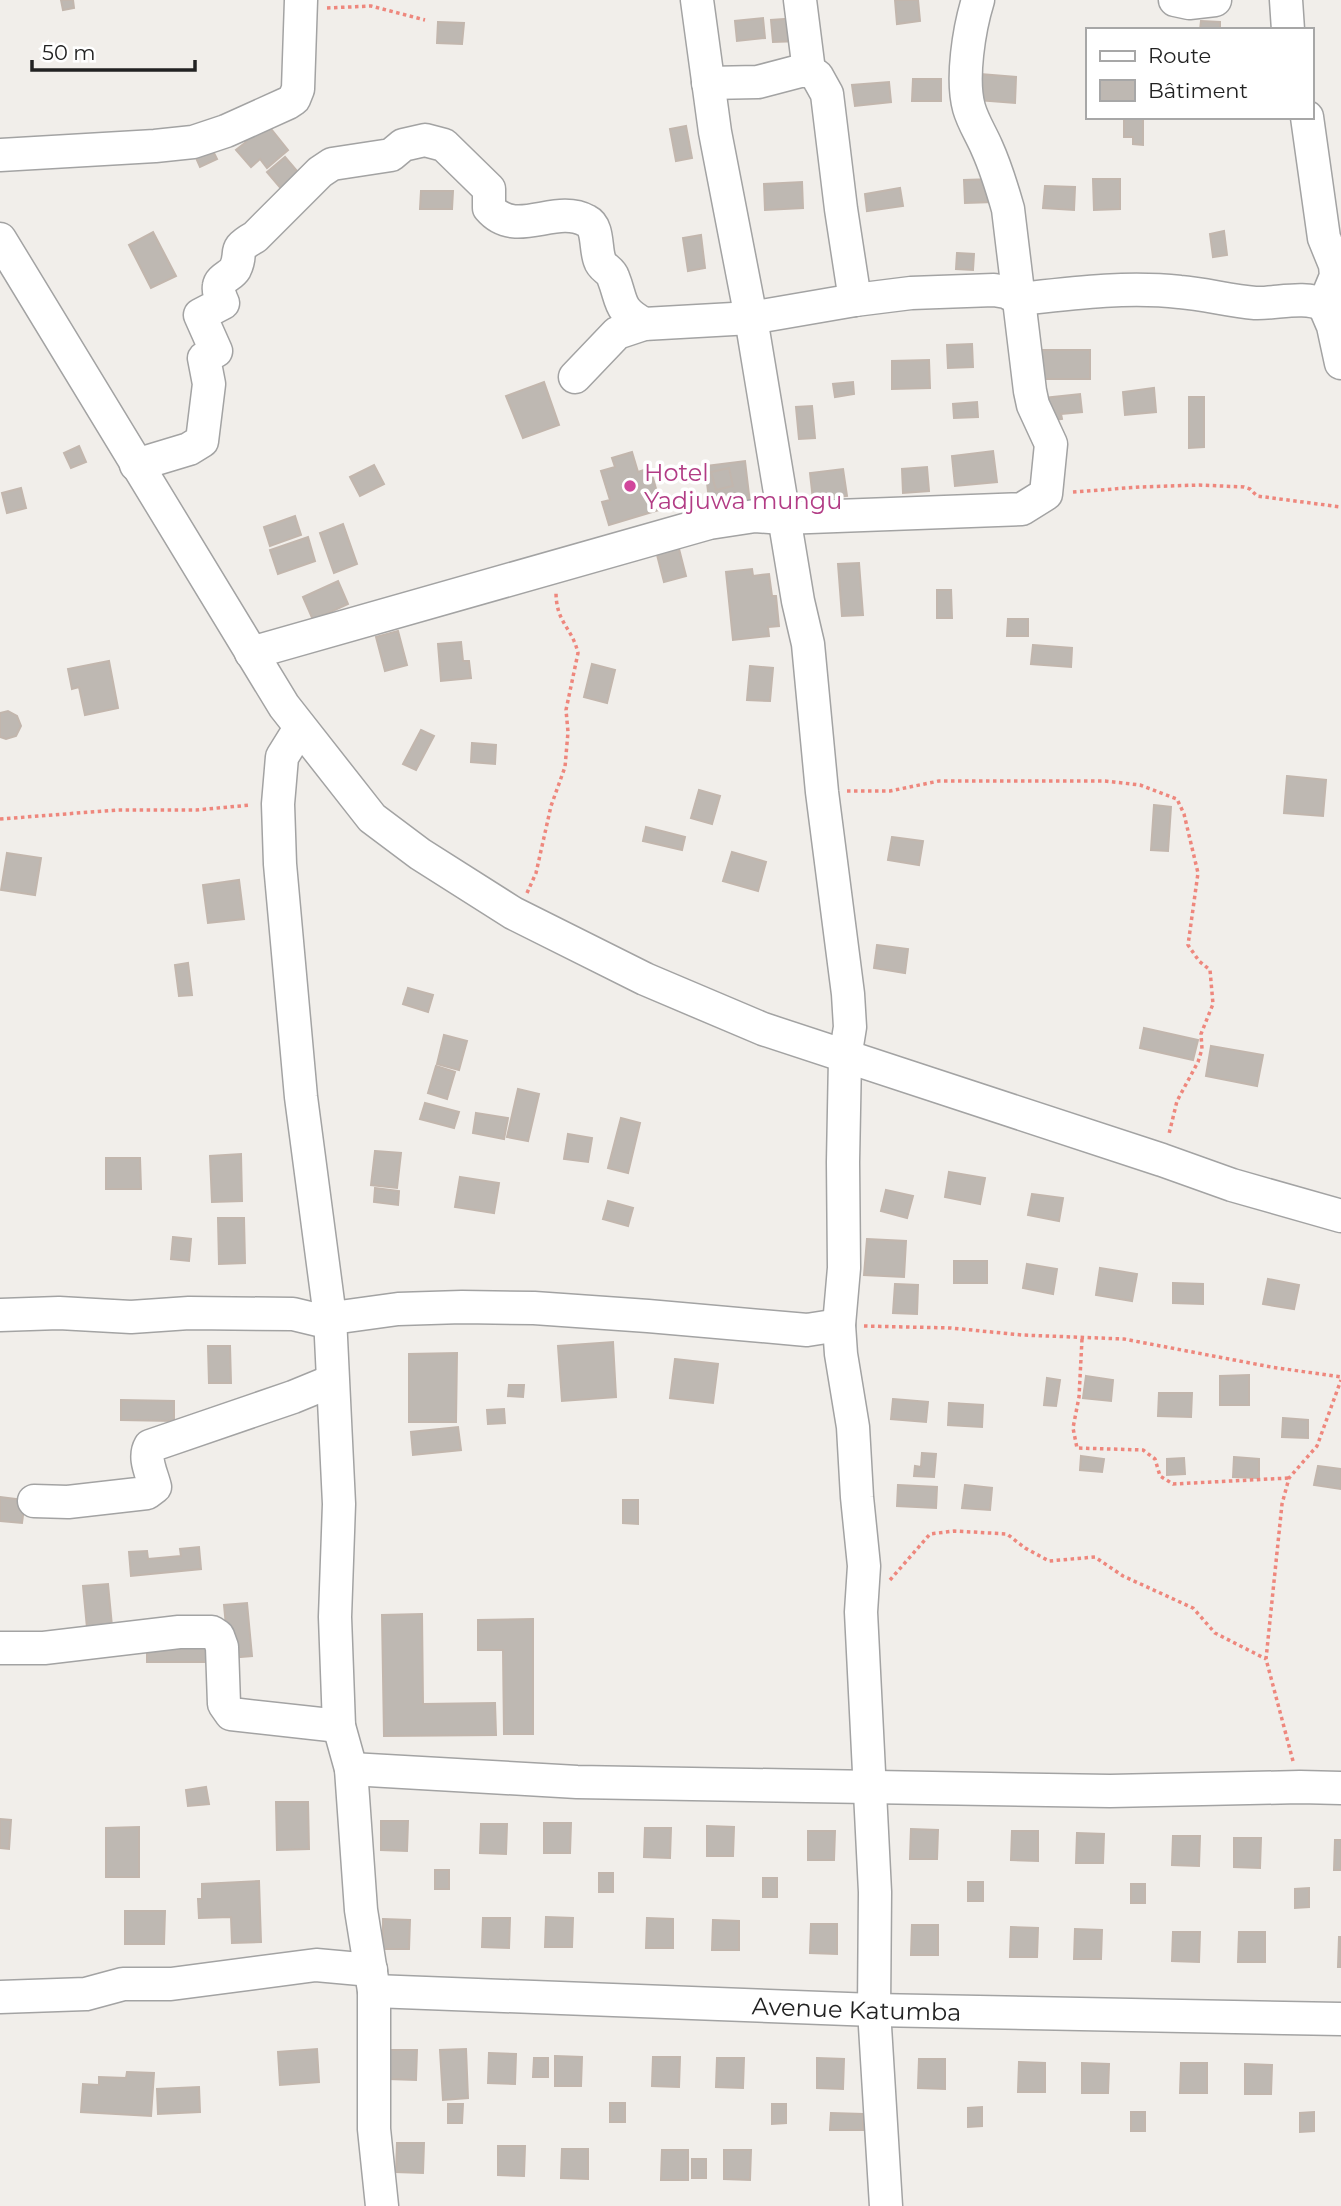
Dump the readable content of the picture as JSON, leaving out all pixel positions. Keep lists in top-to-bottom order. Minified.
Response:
{"streets":{"street":["Avenue Katumba"]},"places":["Hotel Yadjuwa mungu"],"legend":["Route","Bâtiment"],"scale_bar":"50 m"}
